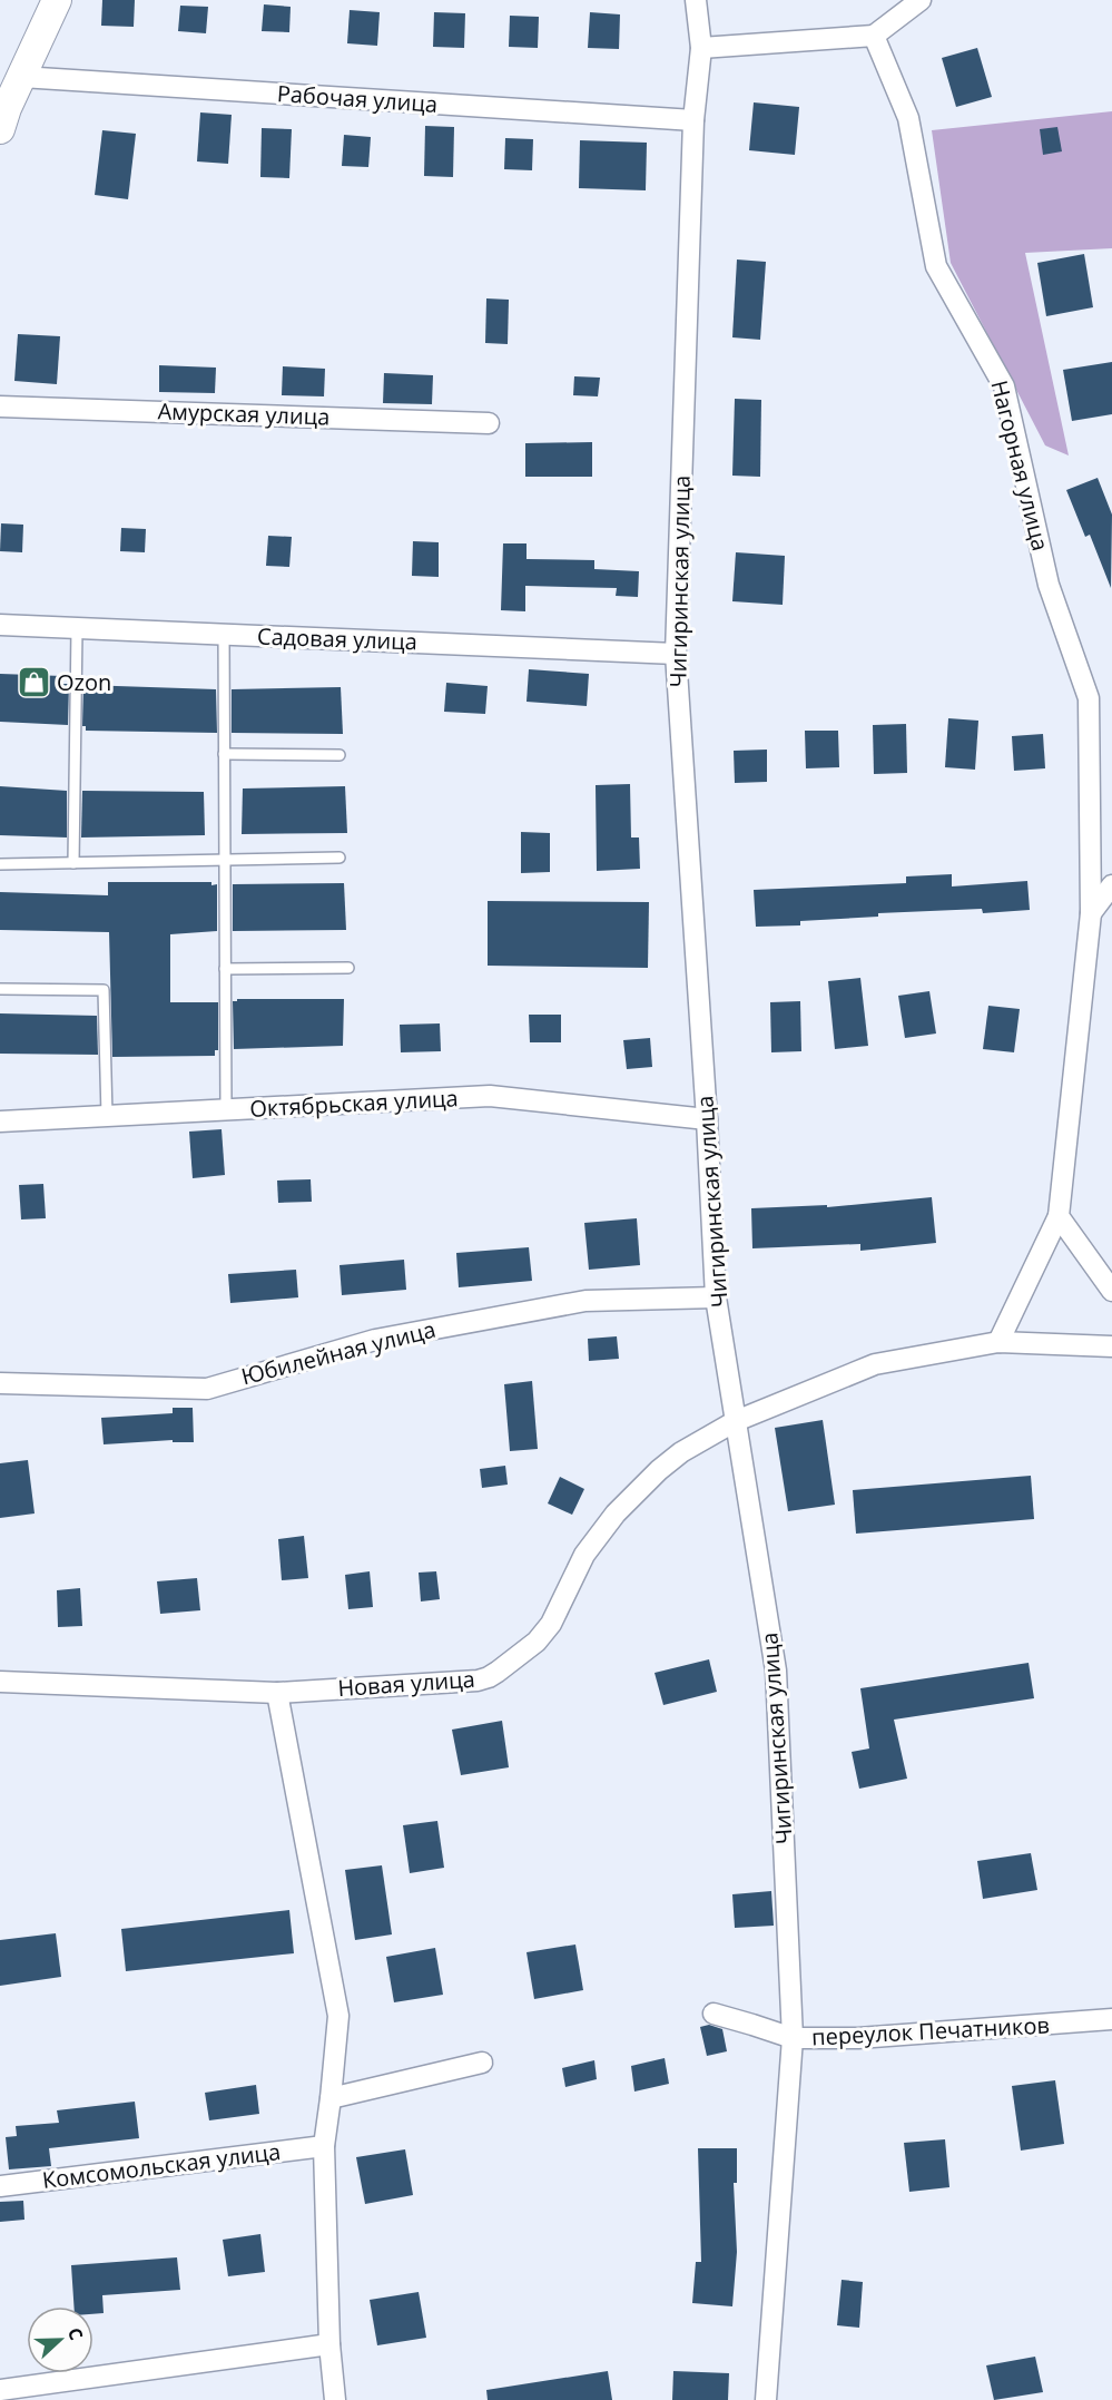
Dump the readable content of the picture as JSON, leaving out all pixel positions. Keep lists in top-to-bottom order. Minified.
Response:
{"streets":{"street":["Рабочая улица","Амурская улица","Нагорная улица","Чигиринская улица","Садовая улица","Октябрьская улица","Юбилейная улица","Новая улица","переулок Печатников","Комсомольская улица"]},"crossings":[["Рабочая улица","Чигиринская улица"],["Нагорная улица","Новая улица"],["Чигиринская улица","Садовая улица"],["Чигиринская улица","Октябрьская улица"],["Чигиринская улица","Юбилейная улица"],["Чигиринская улица","Новая улица"],["Чигиринская улица","переулок Печатников"]],"places":{"shop":["Ozon"]},"north":"right"}
